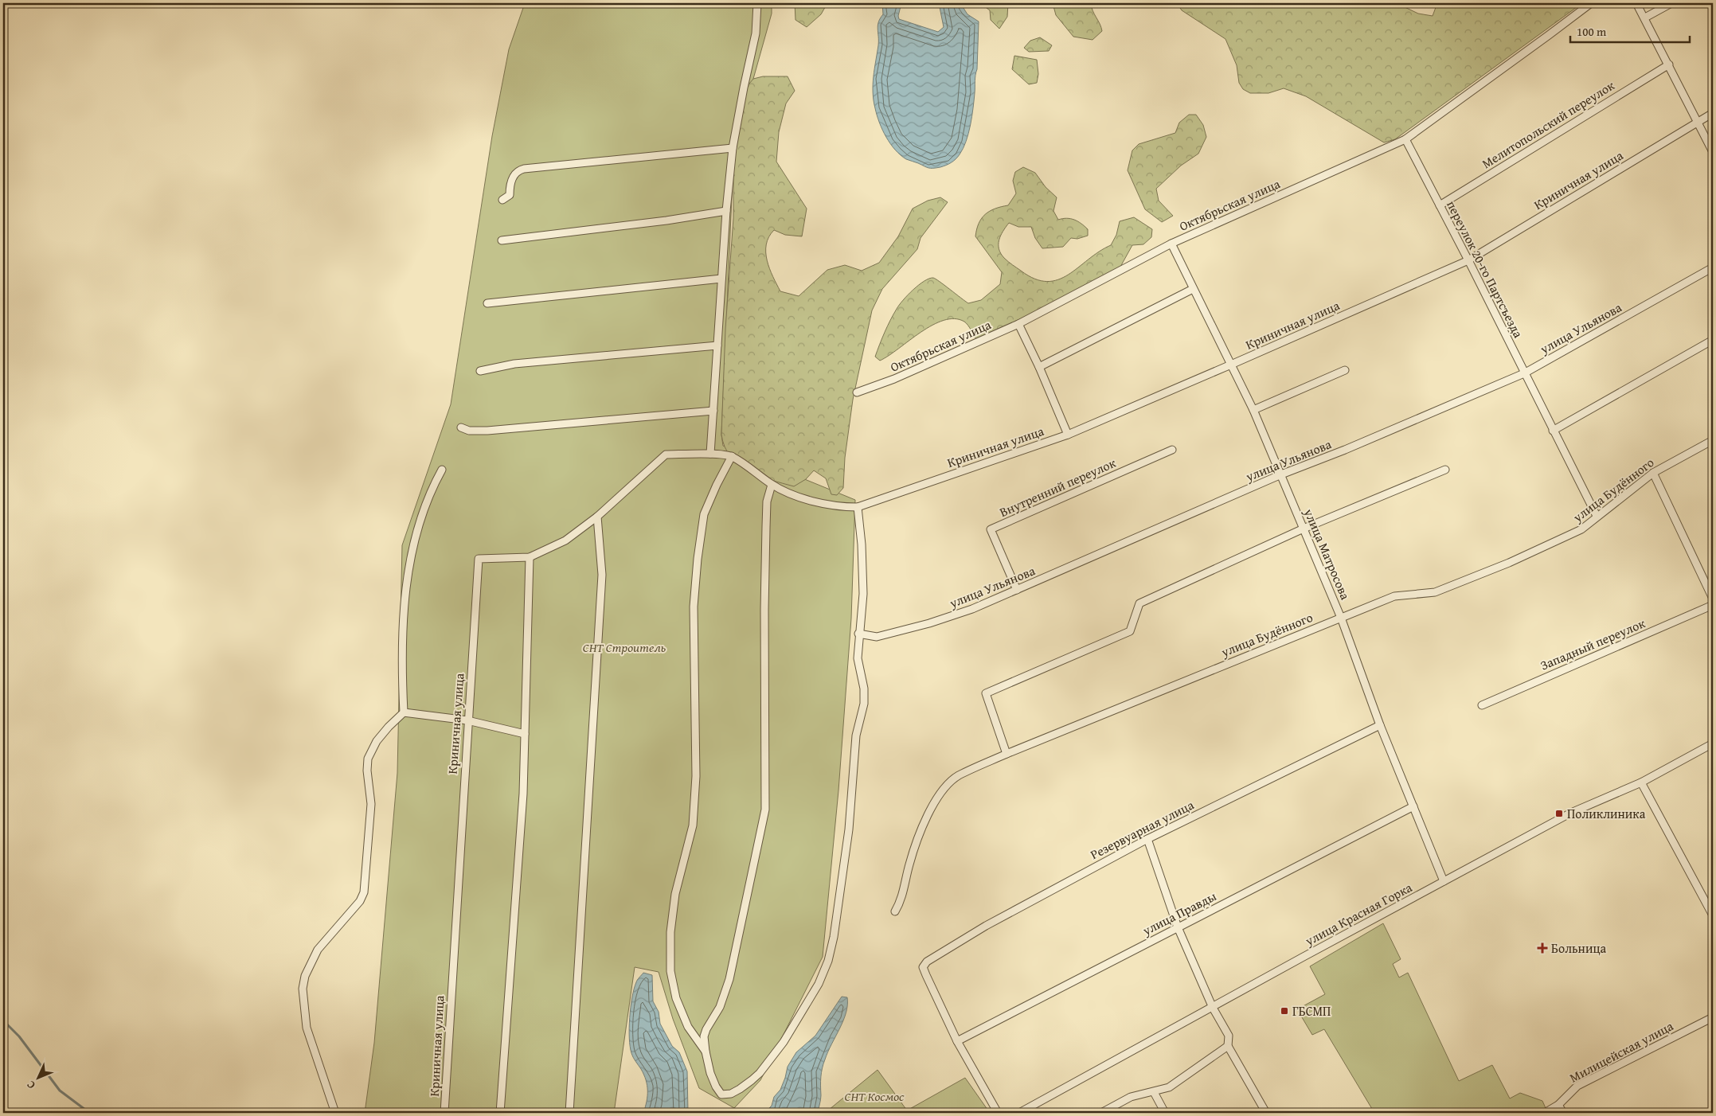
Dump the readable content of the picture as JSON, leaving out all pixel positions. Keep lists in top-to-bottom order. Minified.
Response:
{"streets":{"street":["Мелитопольский переулок","Криничная улица","Октябрьская улица","переулок 20-го Партсъезда","улица Ульянова","Внутренний переулок","улица Будённого","улица Матросова","Западный переулок","Резервуарная улица","улица Правды","улица Красная Горка","Милицейская улица"]},"crossings":[["Мелитопольский переулок","переулок 20-го Партсъезда"],["Криничная улица","переулок 20-го Партсъезда"],["Криничная улица","улица Матросова"],["Октябрьская улица","переулок 20-го Партсъезда"],["Октябрьская улица","улица Матросова"],["переулок 20-го Партсъезда","улица Ульянова"],["переулок 20-го Партсъезда","улица Будённого"],["улица Ульянова","Внутренний переулок"],["улица Ульянова","улица Матросова"],["улица Будённого","улица Матросова"],["улица Матросова","Резервуарная улица"],["улица Матросова","улица Правды"],["улица Матросова","улица Красная Горка"],["Резервуарная улица","улица Правды"]],"parks":["СНТ Строитель","СНТ Космос"],"places":{"transit":["Поликлиника","ГБСМП"],"health":["Больница"]},"scale_bar":"100 m","north":"bottom left"}
